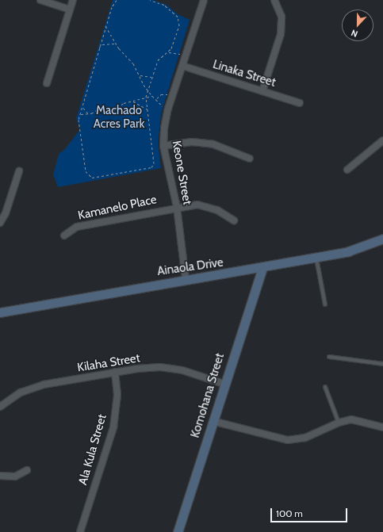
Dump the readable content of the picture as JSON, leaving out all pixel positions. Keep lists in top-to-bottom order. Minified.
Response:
{"streets":{"street":["Linaka Street","Keone Street","Kamanelo Place","Ainaola Drive","Kilaha Street","Komohana Street","Ala Kula Street"]},"crossings":[["Linaka Street","Keone Street"],["Keone Street","Kamanelo Place"],["Keone Street","Ainaola Drive"],["Ainaola Drive","Komohana Street"],["Kilaha Street","Komohana Street"],["Kilaha Street","Ala Kula Street"]],"parks":["Machado Acres Park"],"scale_bar":"100 m","north":"bottom"}
